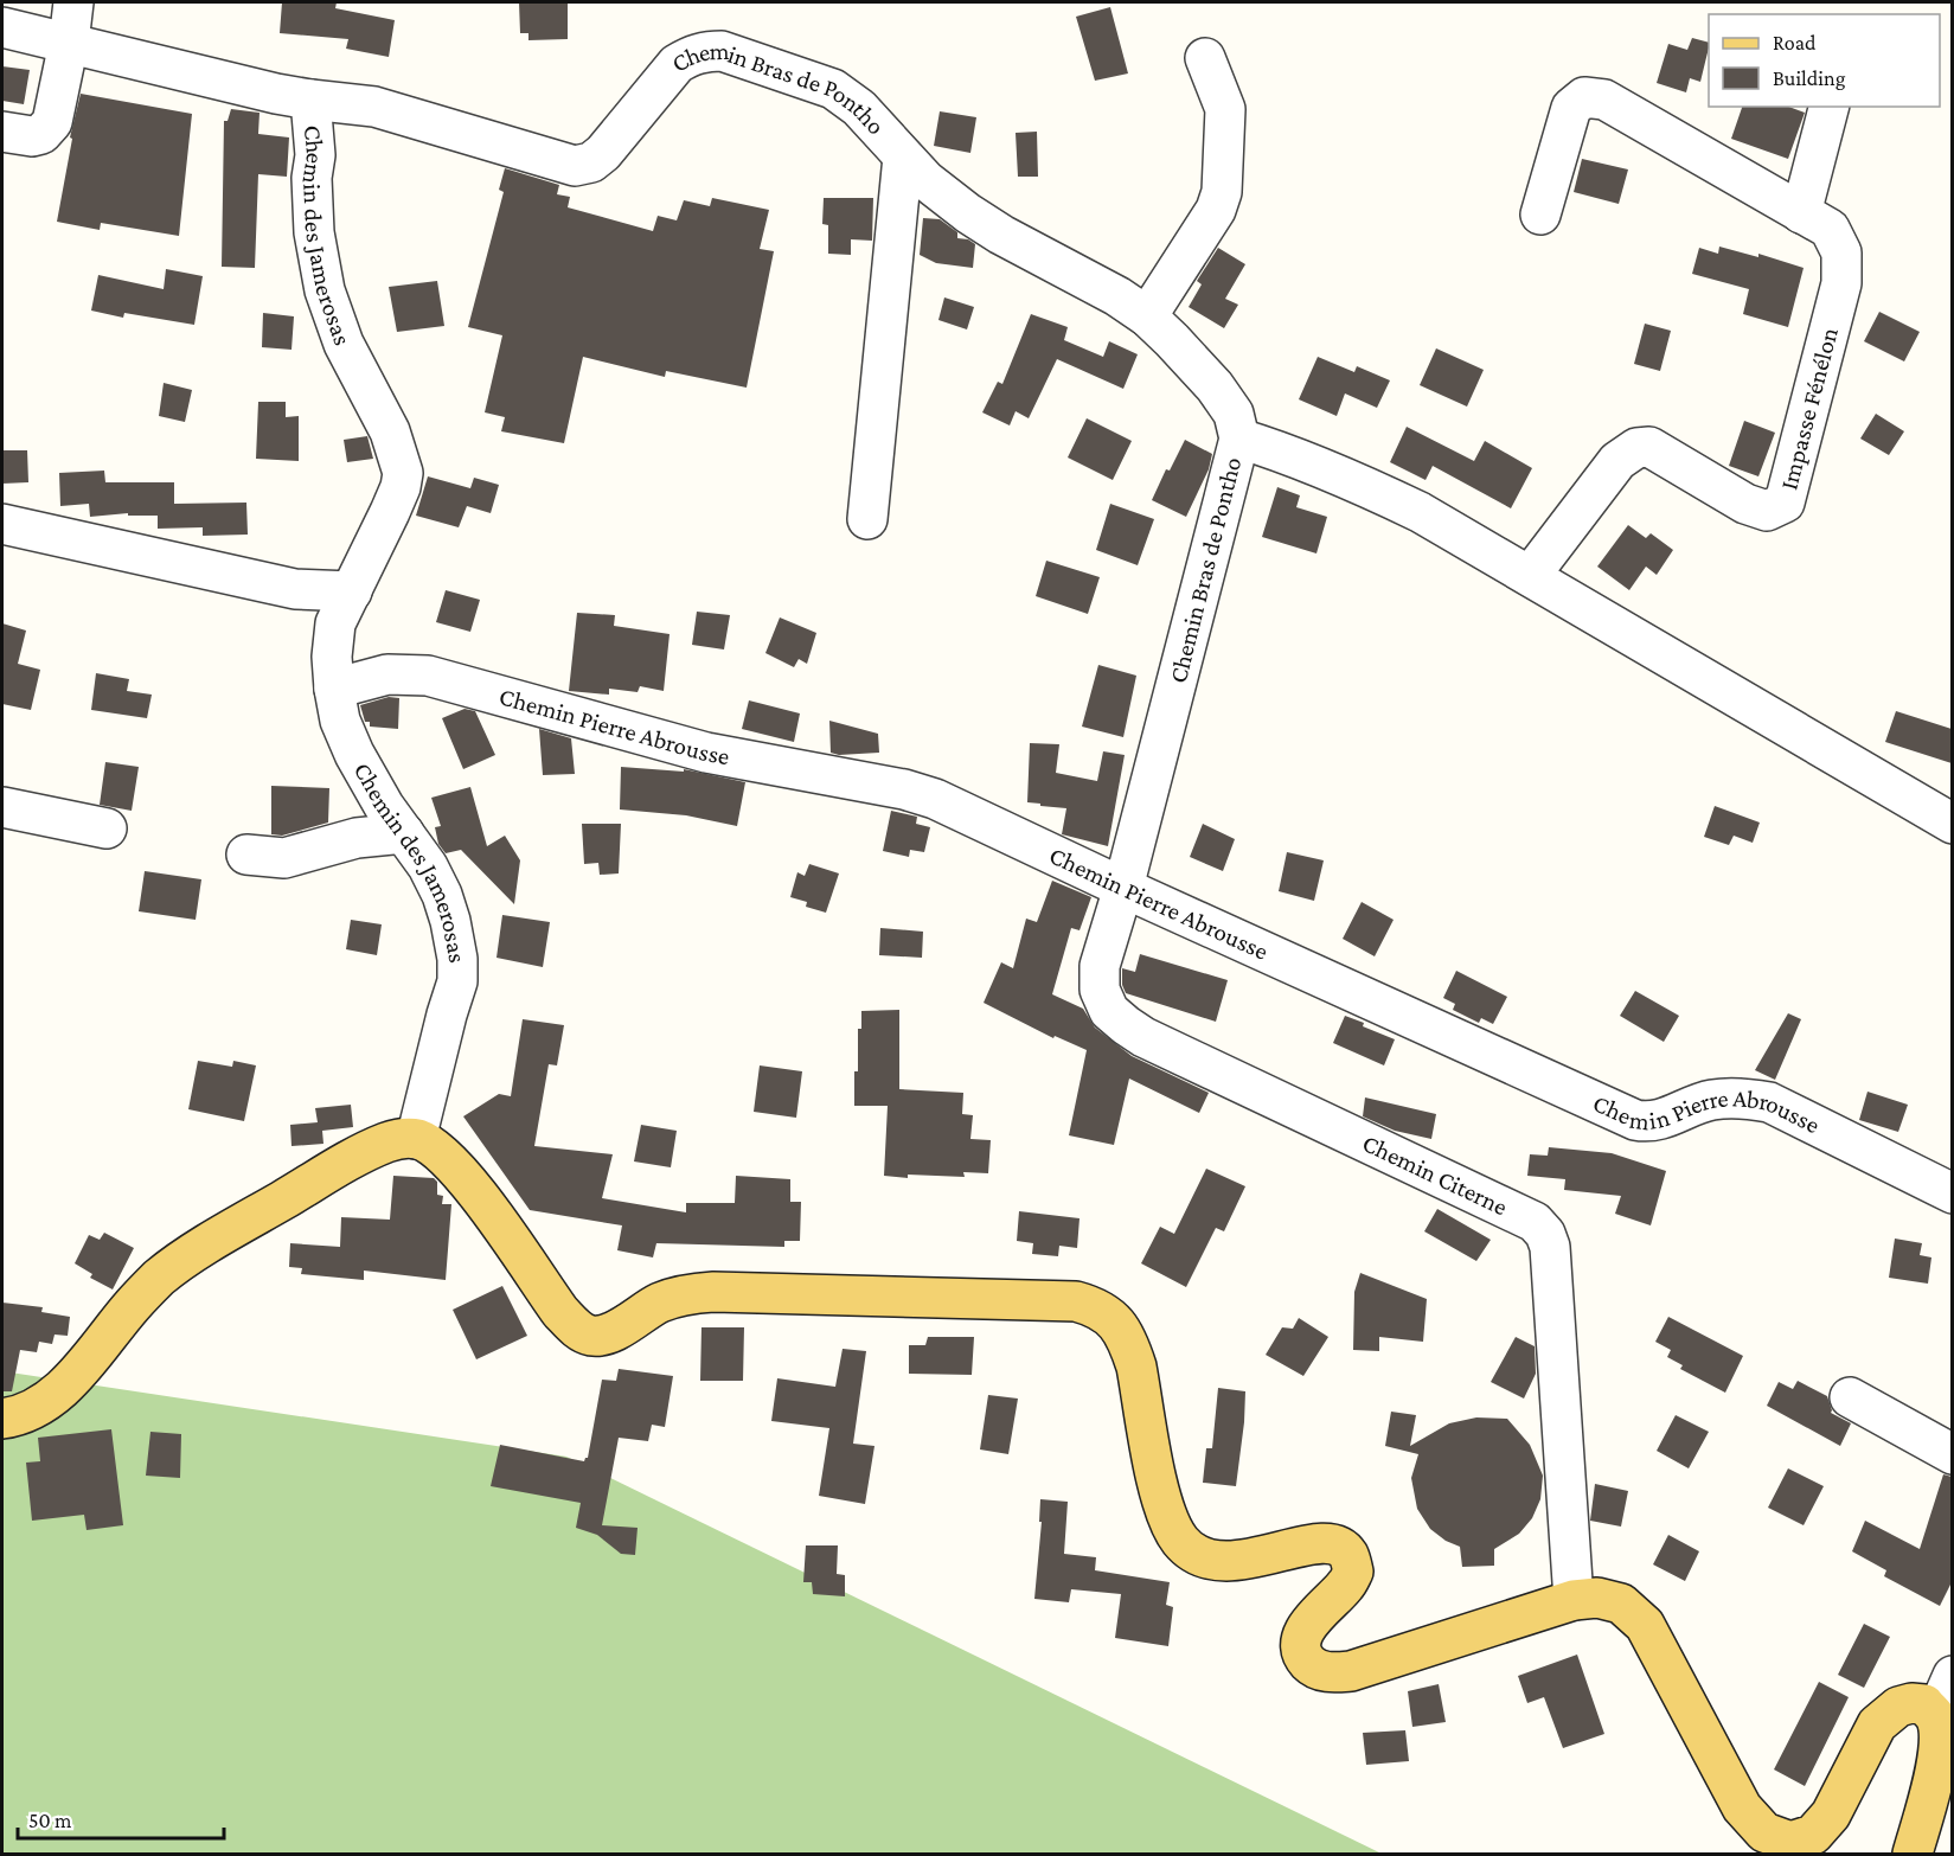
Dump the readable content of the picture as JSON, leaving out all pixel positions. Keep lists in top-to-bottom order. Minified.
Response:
{"streets":{"street":["Chemin Bras de Pontho","Chemin des Jamerosas","Impasse Fénélon","Chemin Pierre Abrousse","Chemin Citerne"]},"crossings":[["Chemin Bras de Pontho","Chemin des Jamerosas"],["Chemin Bras de Pontho","Chemin Pierre Abrousse"],["Chemin Bras de Pontho","Chemin Citerne"],["Chemin des Jamerosas","Chemin Pierre Abrousse"],["Chemin Pierre Abrousse","Chemin Citerne"]],"legend":["Road","Building"],"scale_bar":"50 m"}
